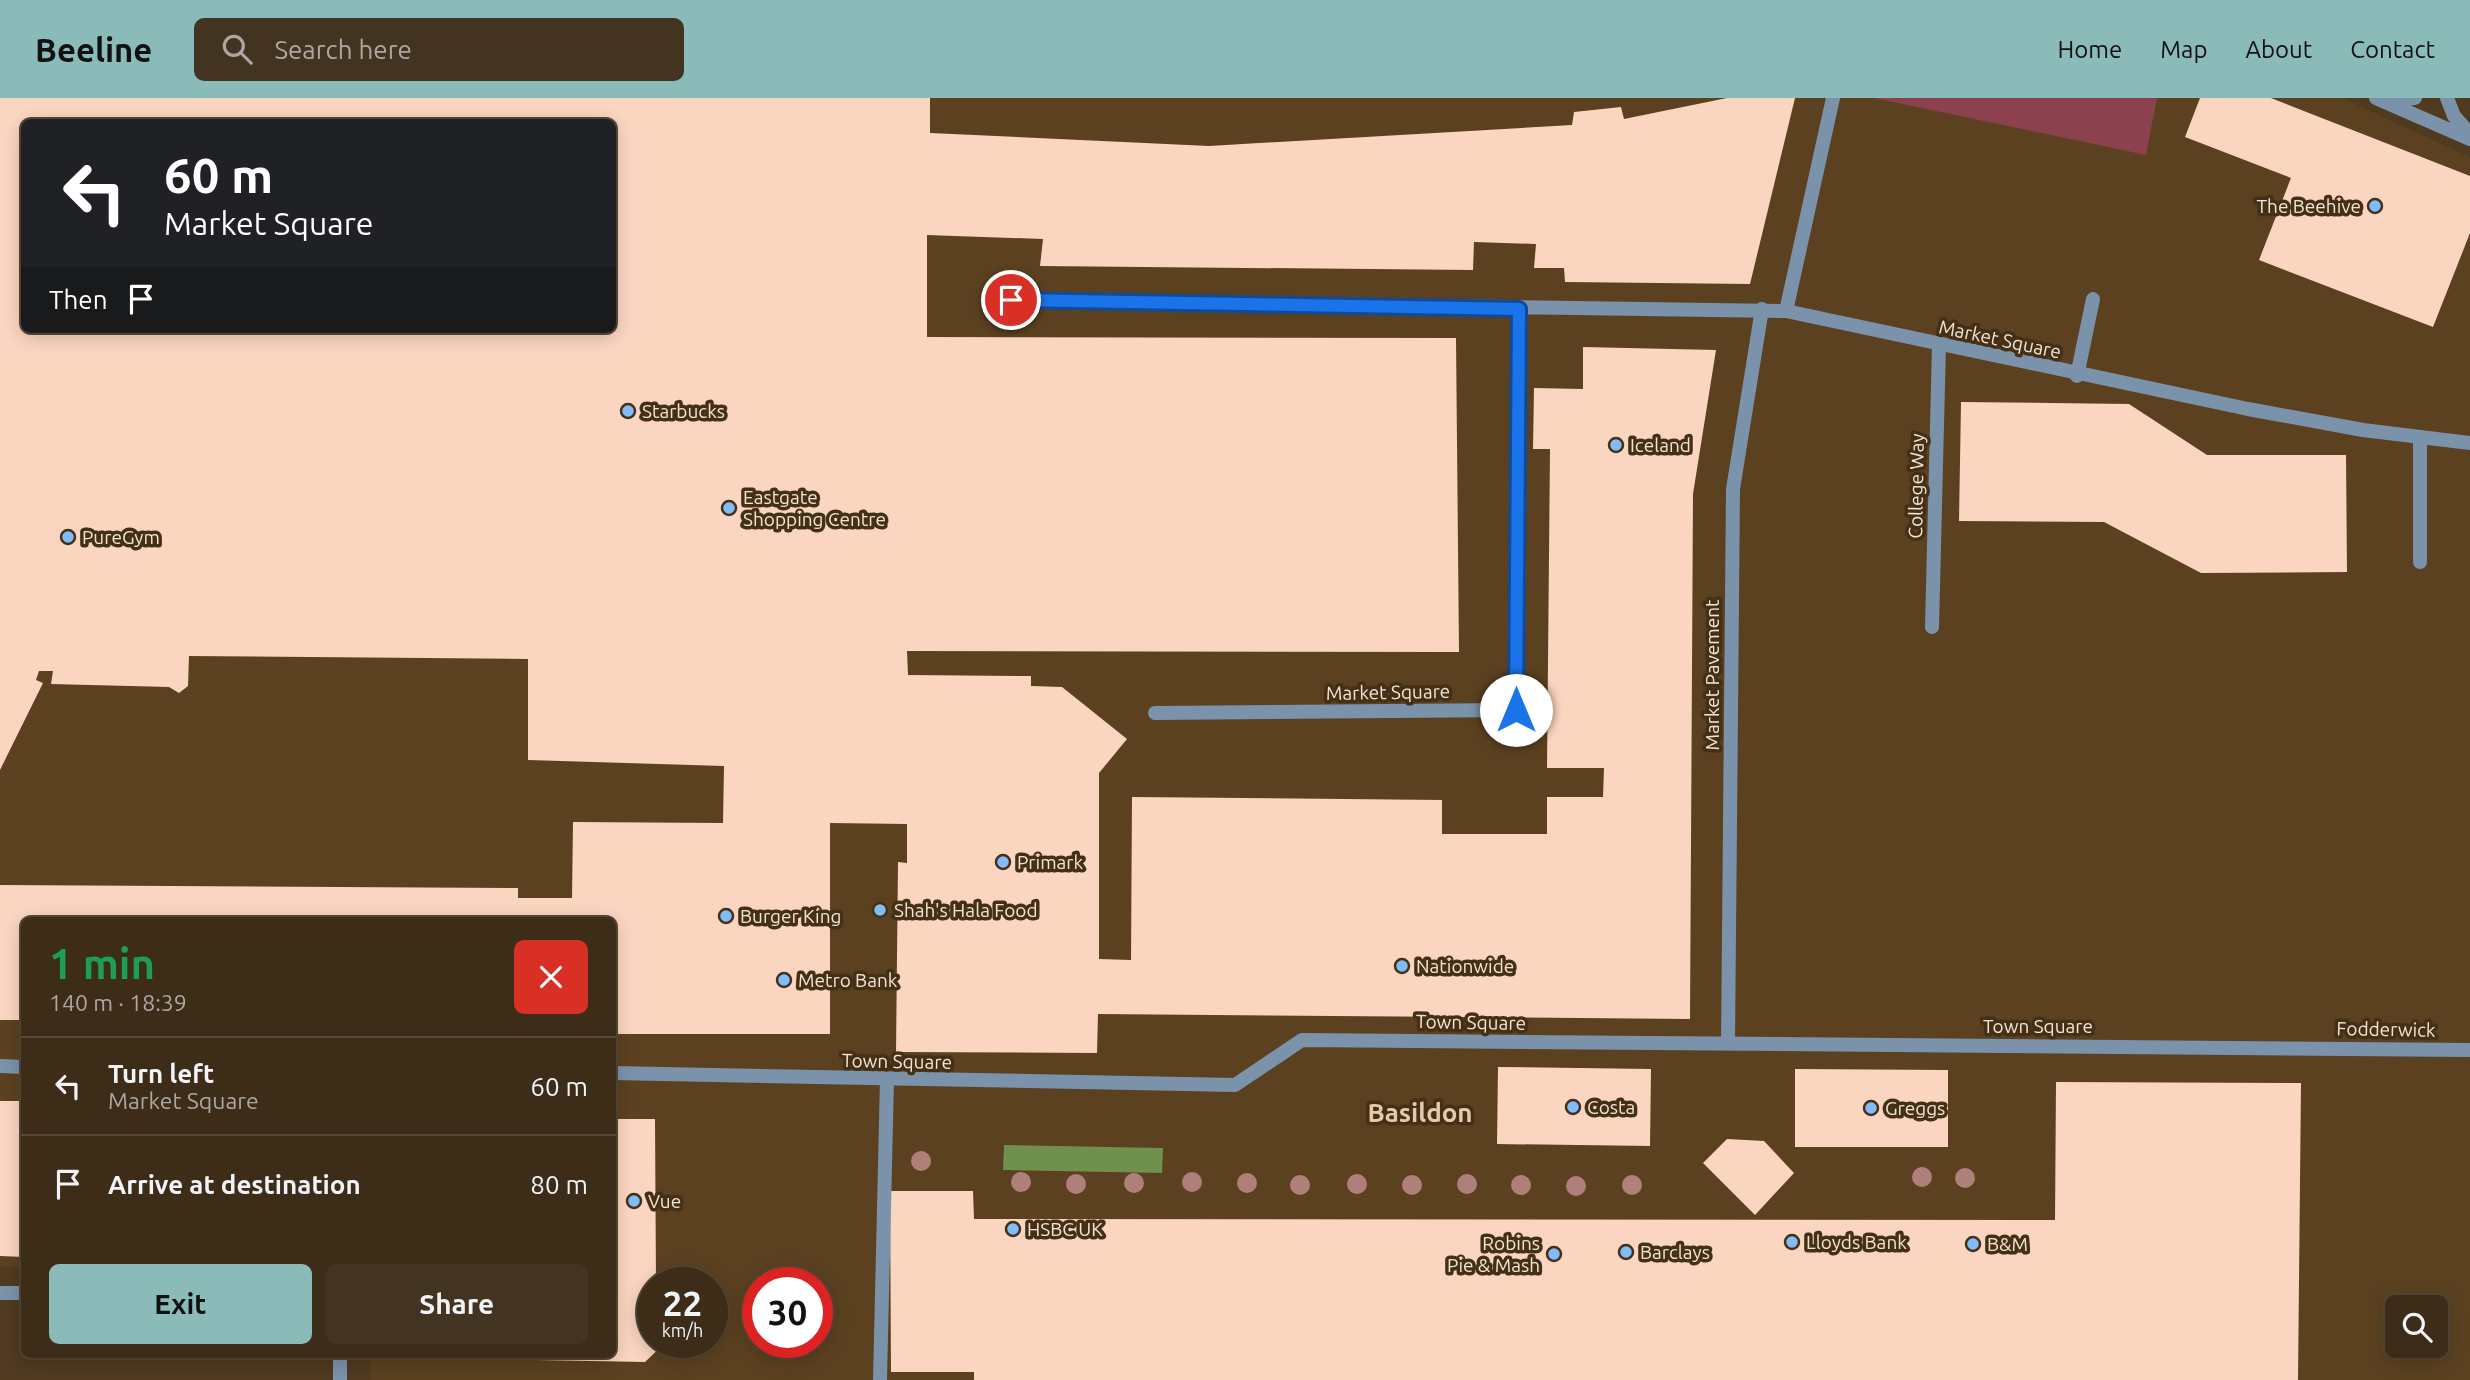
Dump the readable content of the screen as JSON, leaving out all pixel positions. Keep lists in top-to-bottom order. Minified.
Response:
{"streets":{"street":["Market Square","College Way","Market Pavement","Town Square","Fodderwick"]},"crossings":[["Market Square","College Way"],["Market Square","Market Pavement"],["Market Pavement","Town Square"],["Town Square","Fodderwick"]],"districts":["Basildon"],"places":["The Beehive","Starbucks","Iceland","Eastgate Shopping Centre","PureGym","Primark","Shah's Hala Food","Burger King","Nationwide","Metro Bank","Costa","Greggs","Vue","HSBC UK","Lloyds Bank","B&M","Barclays","Robins Pie & Mash"],"page":{"header":"Beeline","search":"Search here","nav":["Home","Map","About","Contact"],"turn":["60 m","Market Square"],"then":"Then","heading":["1 min","140 m · 18:39"],"list":[{"name":"Turn left","note":"Market Square","value":"60 m"},{"name":"Arrive at destination","value":"80 m"}],"buttons":["Exit","Share"],"speed":"22 km/h","limit":"30"}}
